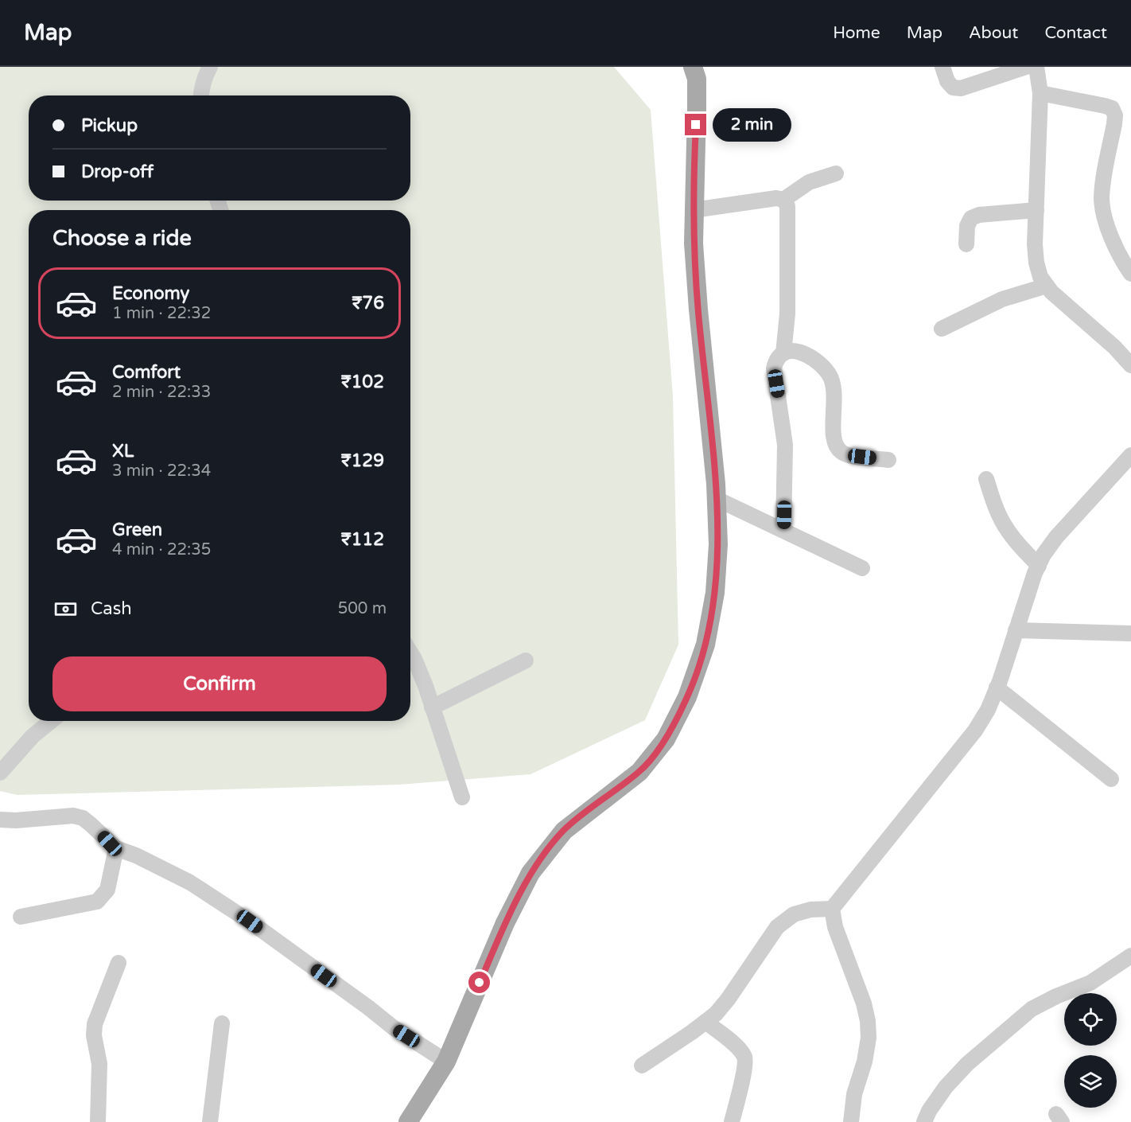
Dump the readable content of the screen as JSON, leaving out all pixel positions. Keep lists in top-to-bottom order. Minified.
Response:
{"page":{"header":"Map","nav":["Home","Map","About","Contact"],"banner":["Pickup","Drop-off"],"bubble":"2 min","heading":"Choose a ride","list":[{"name":"Economy","note":"1 min · 22:32","value":"₹76"},{"name":"Comfort","note":"2 min · 22:33","value":"₹102"},{"name":"XL","note":"3 min · 22:34","value":"₹129"},{"name":"Green","note":"4 min · 22:35","value":"₹112"}],"pay":["Cash","500 m"],"buttons":"Confirm"}}
